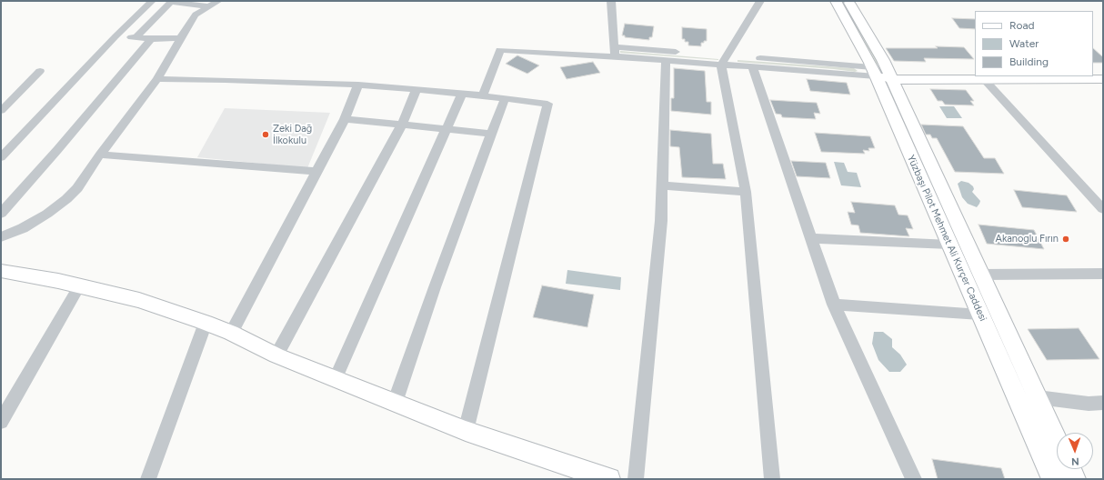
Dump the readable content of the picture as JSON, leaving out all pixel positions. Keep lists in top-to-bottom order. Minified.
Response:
{"streets":{"main road":["Yüzbaşı Pilot Mehmet Ali Kurçer Caddesi"]},"places":["Zeki Dağ İlkokulu","Akanoglu Fırın"],"legend":["Road","Water","Building"],"north":"bottom"}
